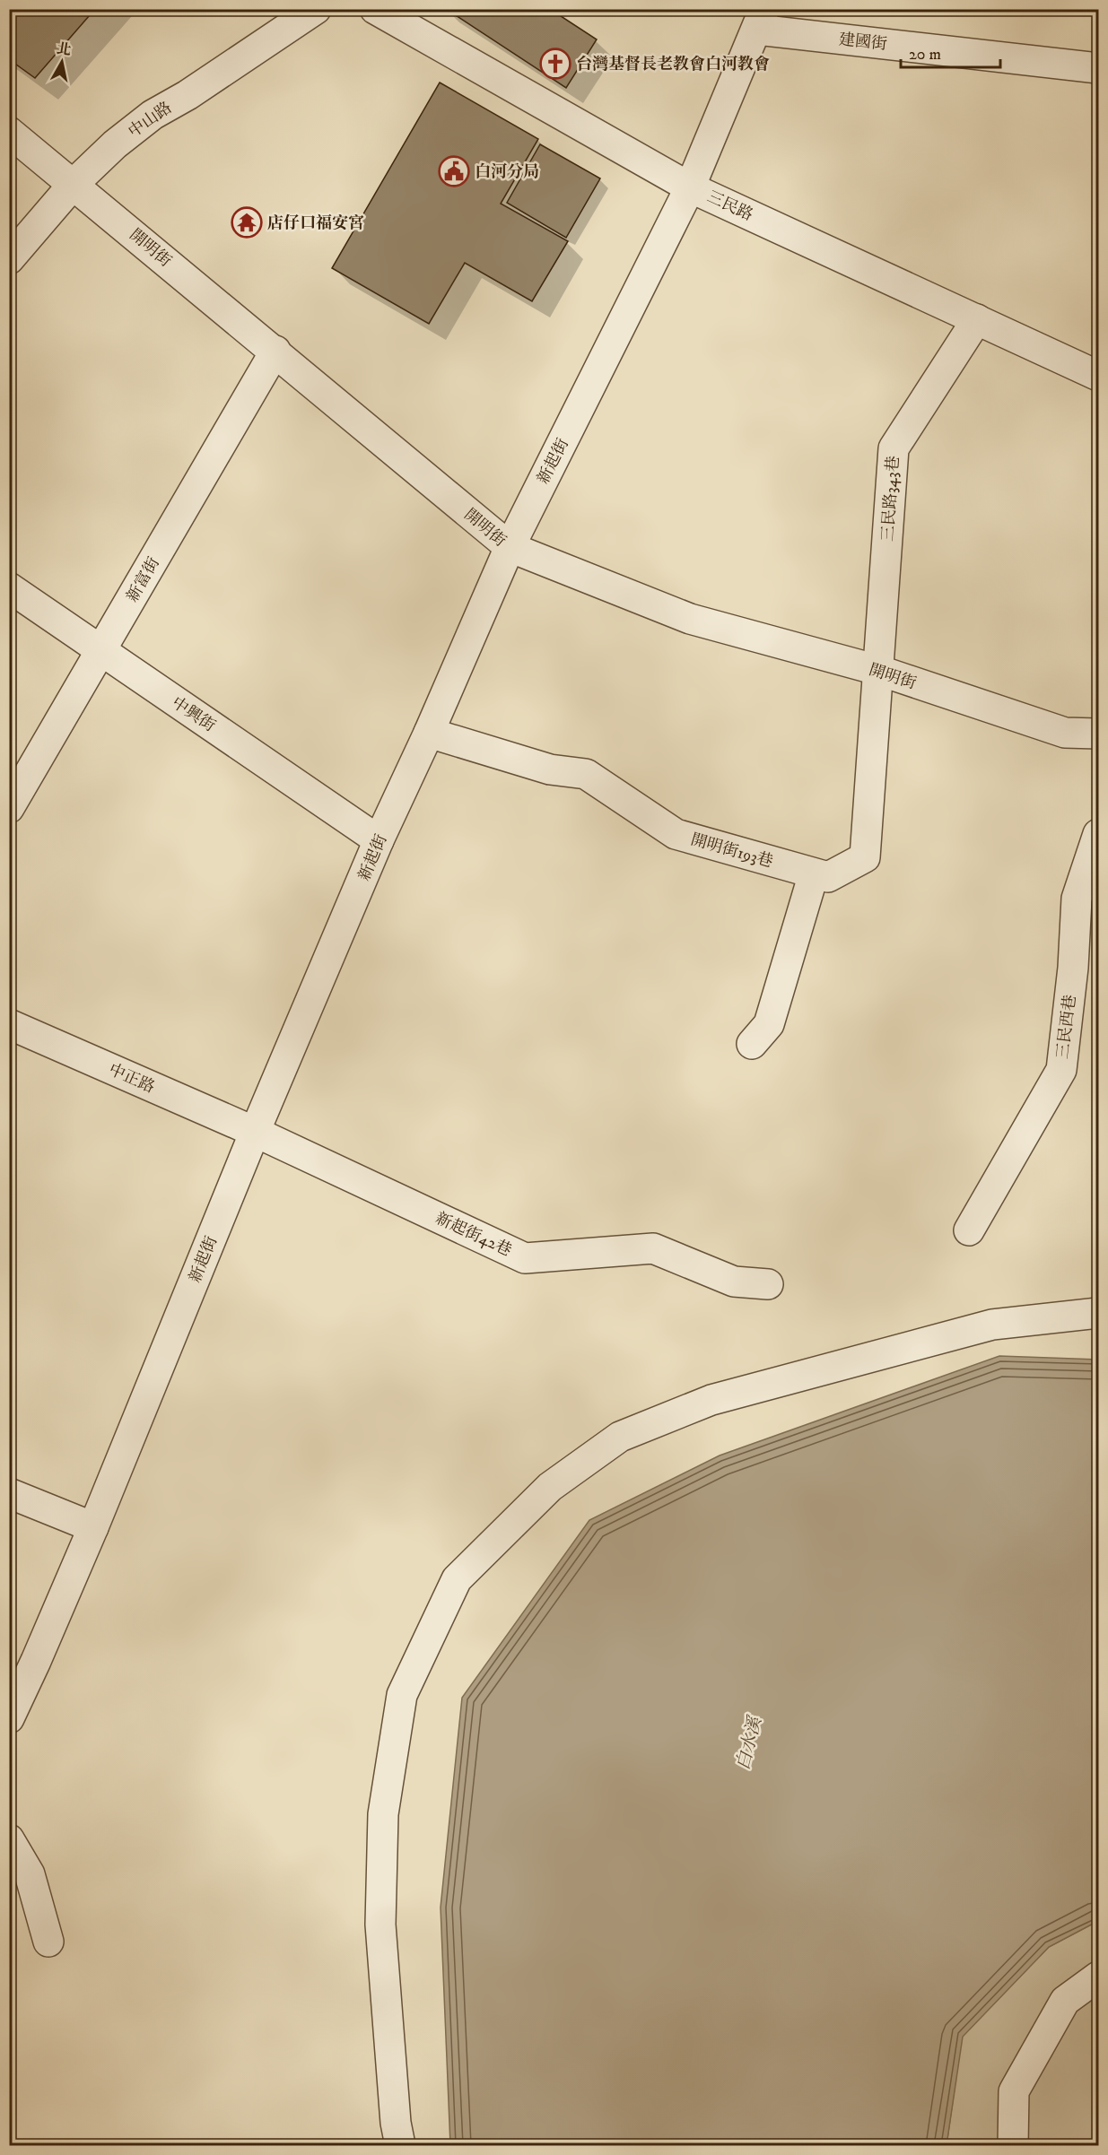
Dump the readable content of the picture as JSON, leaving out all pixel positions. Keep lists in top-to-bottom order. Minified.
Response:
{"streets":{"street":["建國街","中山路","三民路","開明街","新起街","三民路343巷","新富街","中興街","開明街193巷","三民西巷","中正路","新起街42巷"]},"crossings":[["建國街","新起街"],["中山路","開明街"],["三民路","新起街"],["三民路","三民路343巷"],["開明街","新起街"],["開明街","三民路343巷"],["開明街","新富街"],["開明街","開明街193巷"],["新起街","中興街"],["新起街","開明街193巷"],["新起街","中正路"],["新起街","新起街42巷"],["三民路343巷","開明街193巷"],["新富街","中興街"],["中正路","新起街42巷"]],"water":["白水溪"],"places":{"church":["台灣基督長老教會白河教會"],"public building":["白河分局"],"temple":["店仔口福安宮"]},"scale_bar":"20 m","north":"top"}
